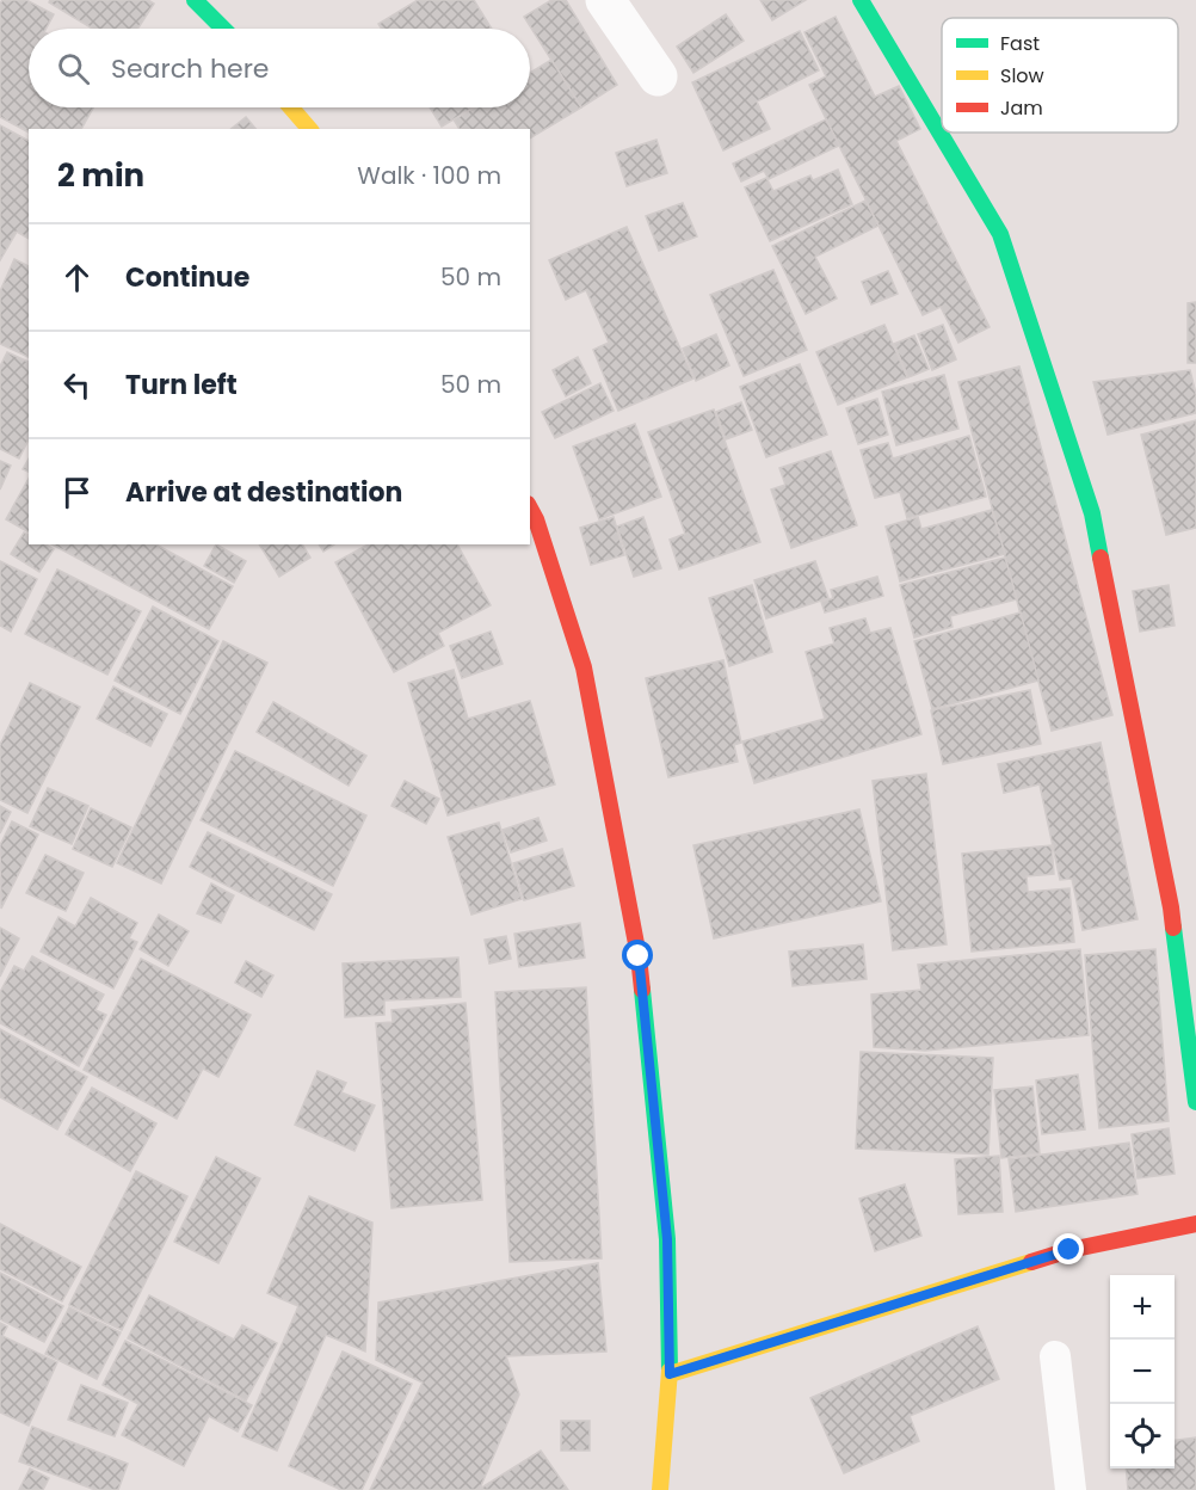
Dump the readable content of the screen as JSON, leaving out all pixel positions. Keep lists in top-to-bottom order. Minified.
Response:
{"legend":["Fast","Slow","Jam"],"page":{"search":"Search here","heading":["2 min","Walk · 100 m"],"list":[["Continue","50 m"],["Turn left","50 m"],"Arrive at destination"],"map_buttons":["+","−"]}}
